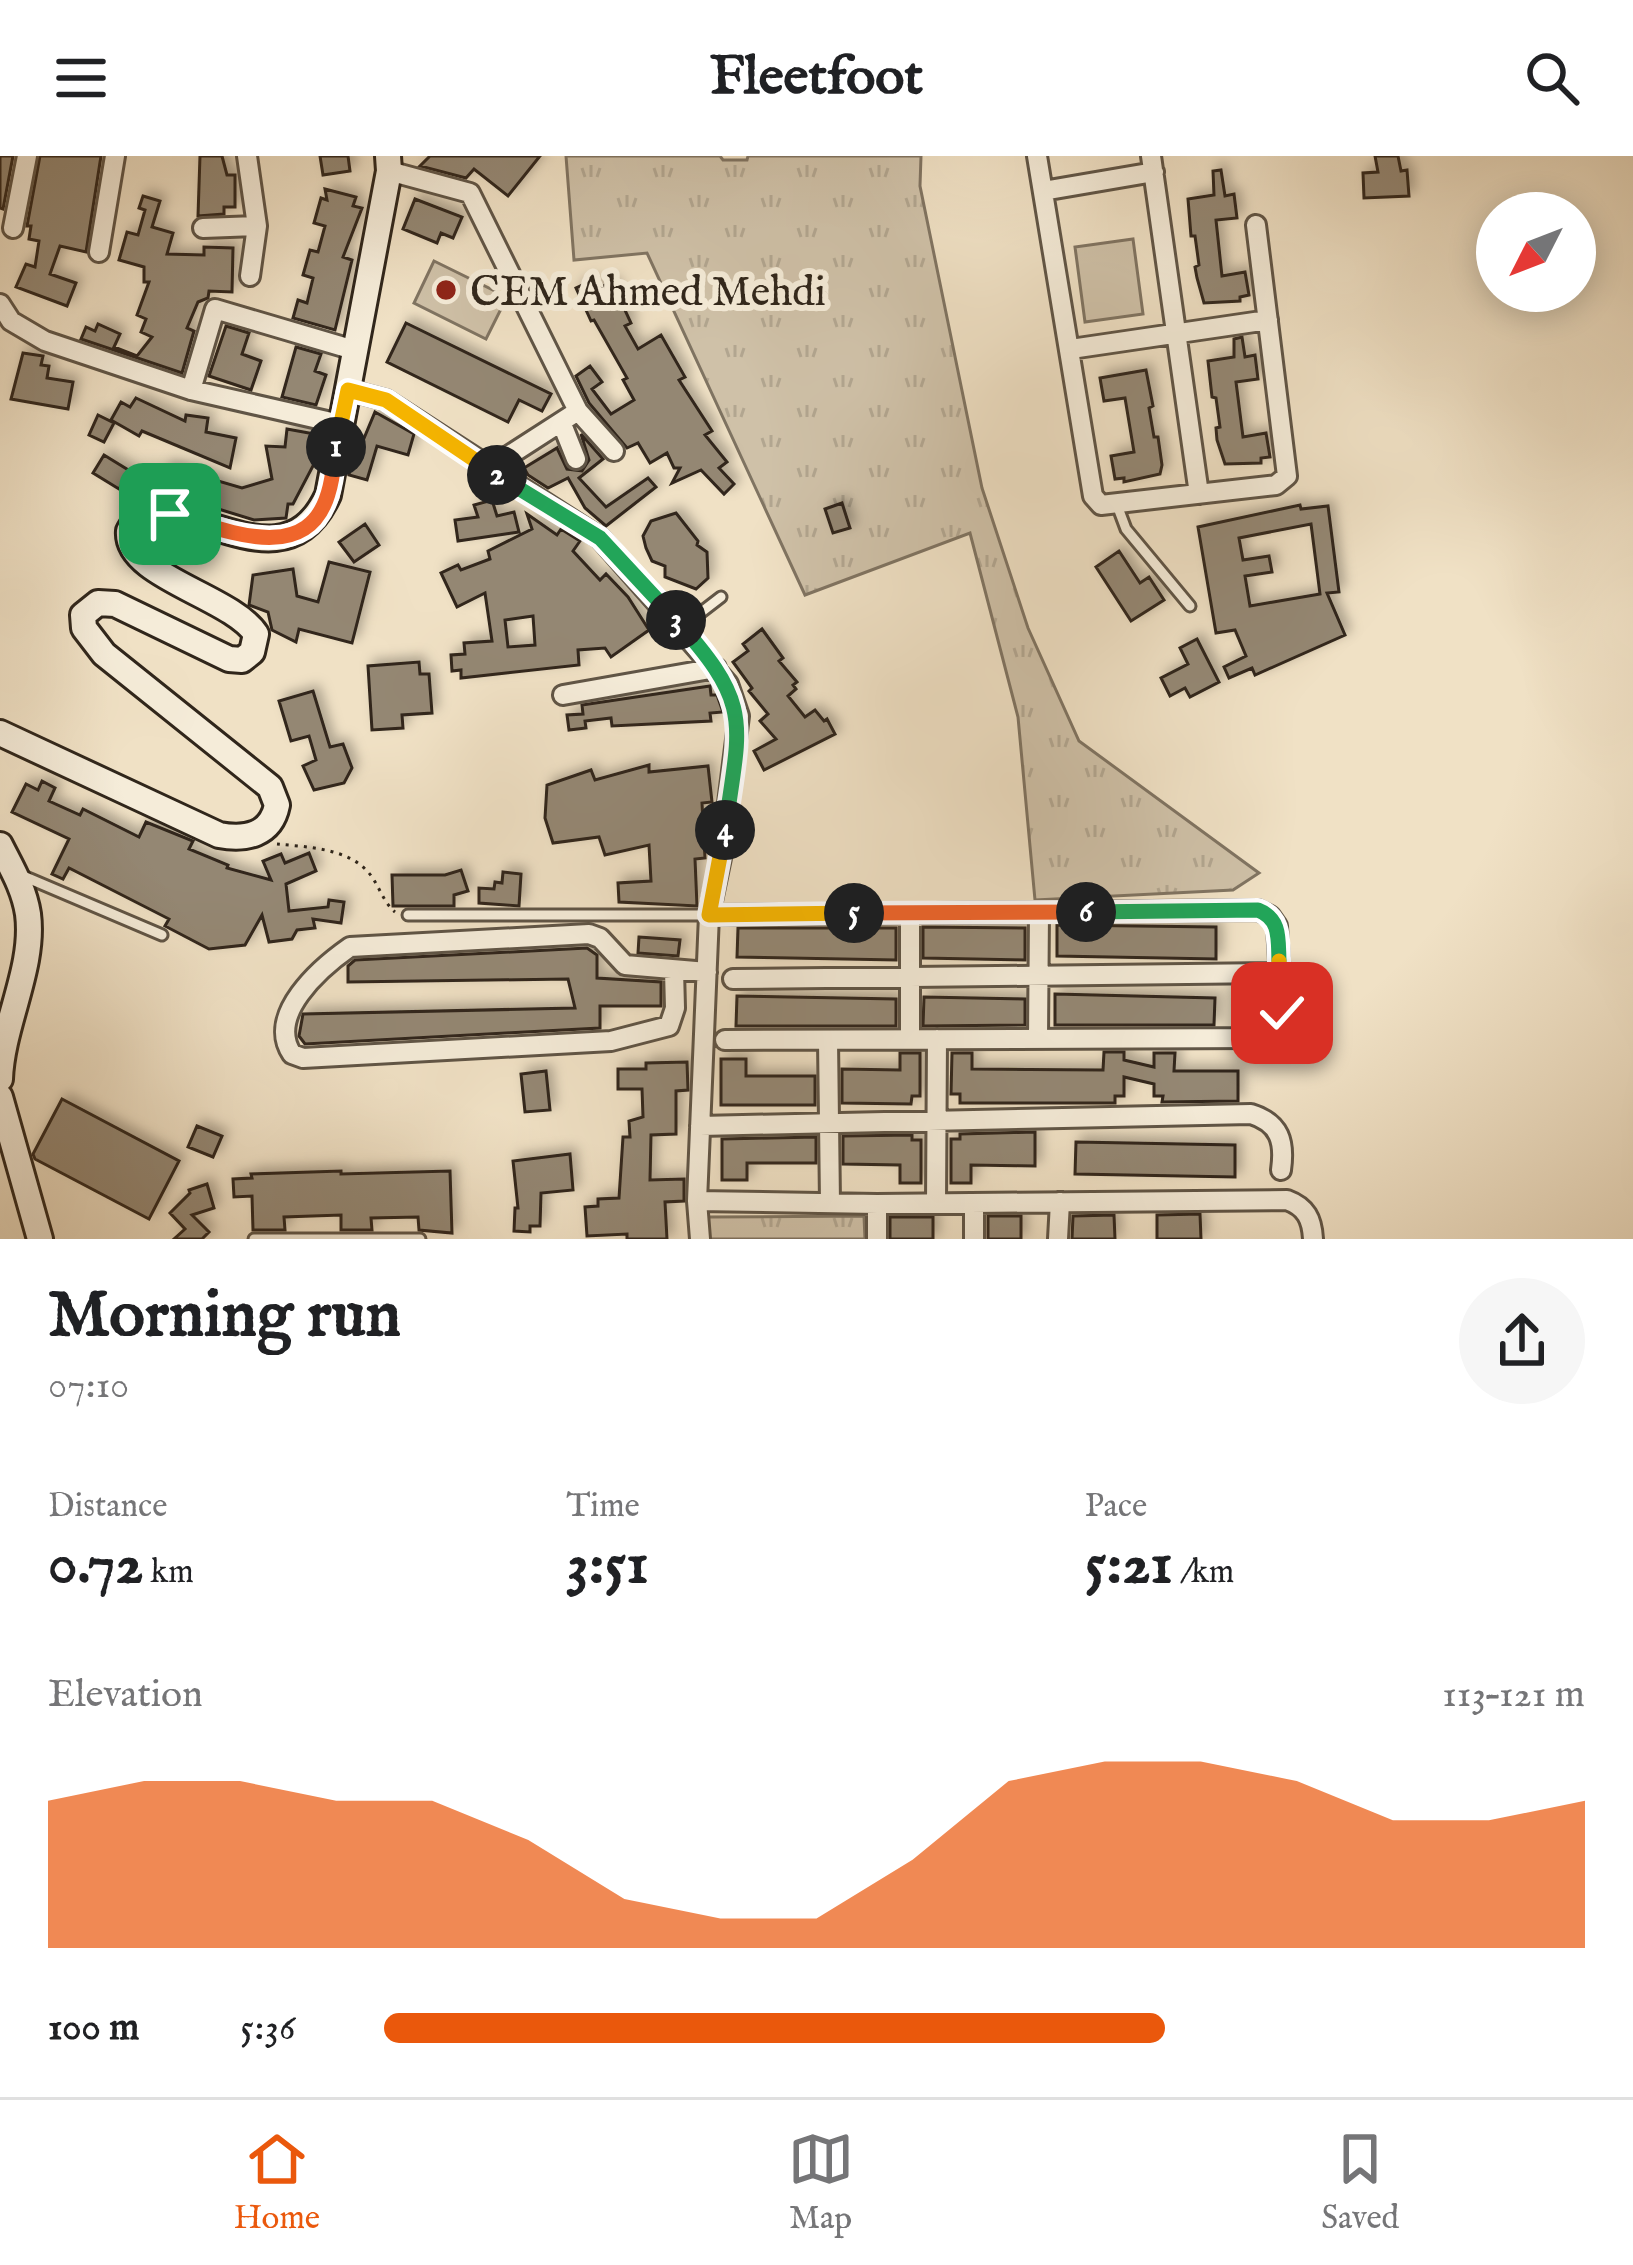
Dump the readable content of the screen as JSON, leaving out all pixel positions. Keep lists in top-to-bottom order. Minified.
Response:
{"places":["CEM Ahmed Mehdi"],"north":"bottom left","page":{"header":"Fleetfoot","pins":["1","2","3","4","6","5"],"heading":["Morning run","07:10"],"stats":[["Distance","0.72 km"],["Time","3:51"],["Pace","5:21 /km"]],"chart":["Elevation","113–121 m"],"list":[{"name":"100 m","note":"5:36"}],"tabs":["Home","Map","Saved"]}}
